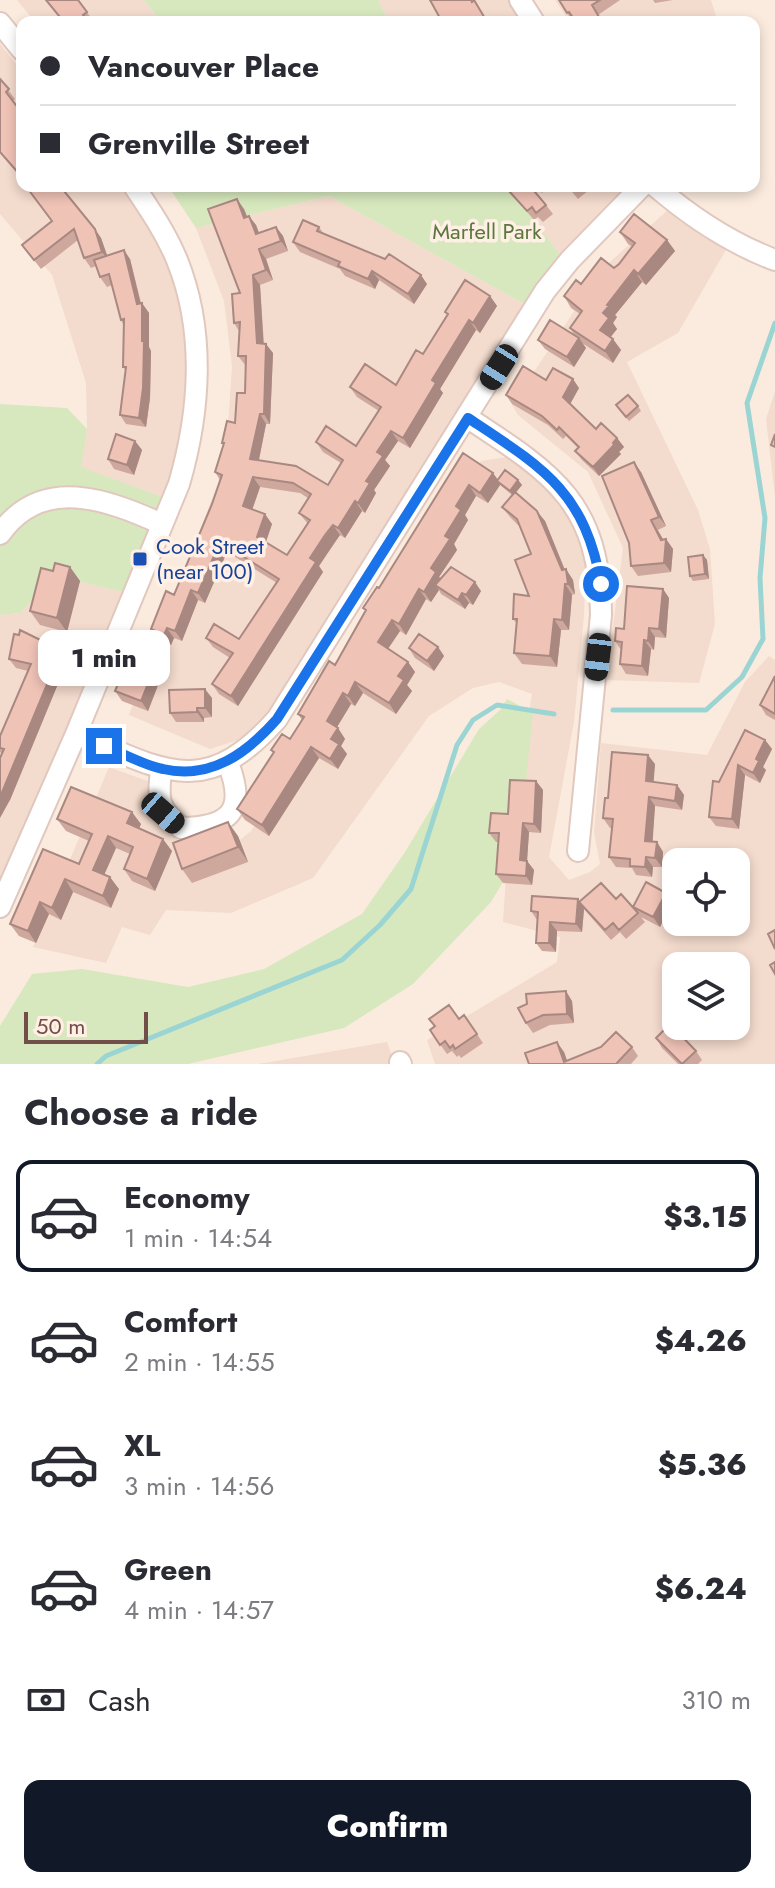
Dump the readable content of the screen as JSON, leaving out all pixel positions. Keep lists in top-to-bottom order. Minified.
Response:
{"parks":["Marfell Park"],"places":{"transit":["Cook Street (near 100)"]},"scale_bar":"50 m","page":{"banner":["Vancouver Place","Grenville Street"],"bubble":"1 min","scale":"50 m","heading":"Choose a ride","list":[{"name":"Economy","note":"1 min · 14:54","value":"$3.15"},{"name":"Comfort","note":"2 min · 14:55","value":"$4.26"},{"name":"XL","note":"3 min · 14:56","value":"$5.36"},{"name":"Green","note":"4 min · 14:57","value":"$6.24"}],"pay":["Cash","310 m"],"buttons":"Confirm"}}
